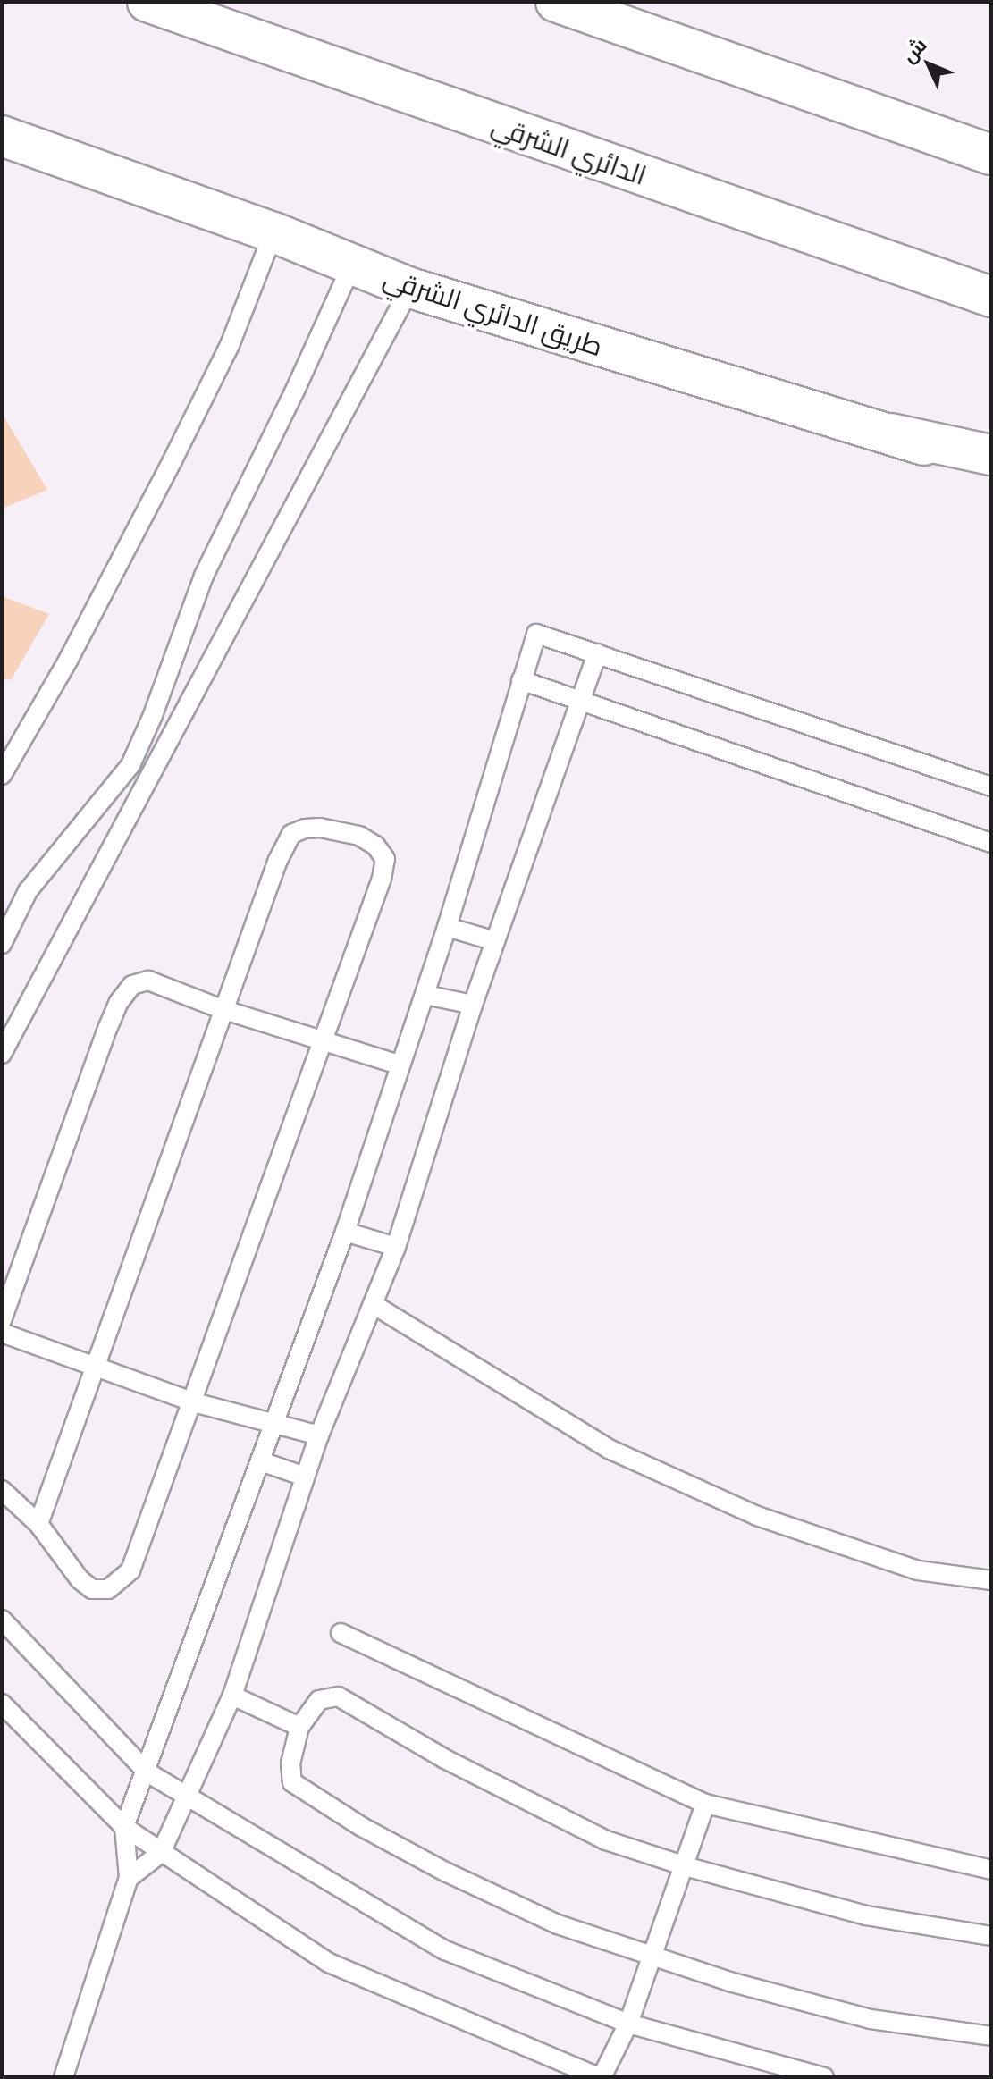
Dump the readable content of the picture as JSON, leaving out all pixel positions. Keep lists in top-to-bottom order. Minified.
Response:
{"streets":{"main road":["الدائري الشرقي","طريق الدائري الشرقي"]},"north":"top left"}
